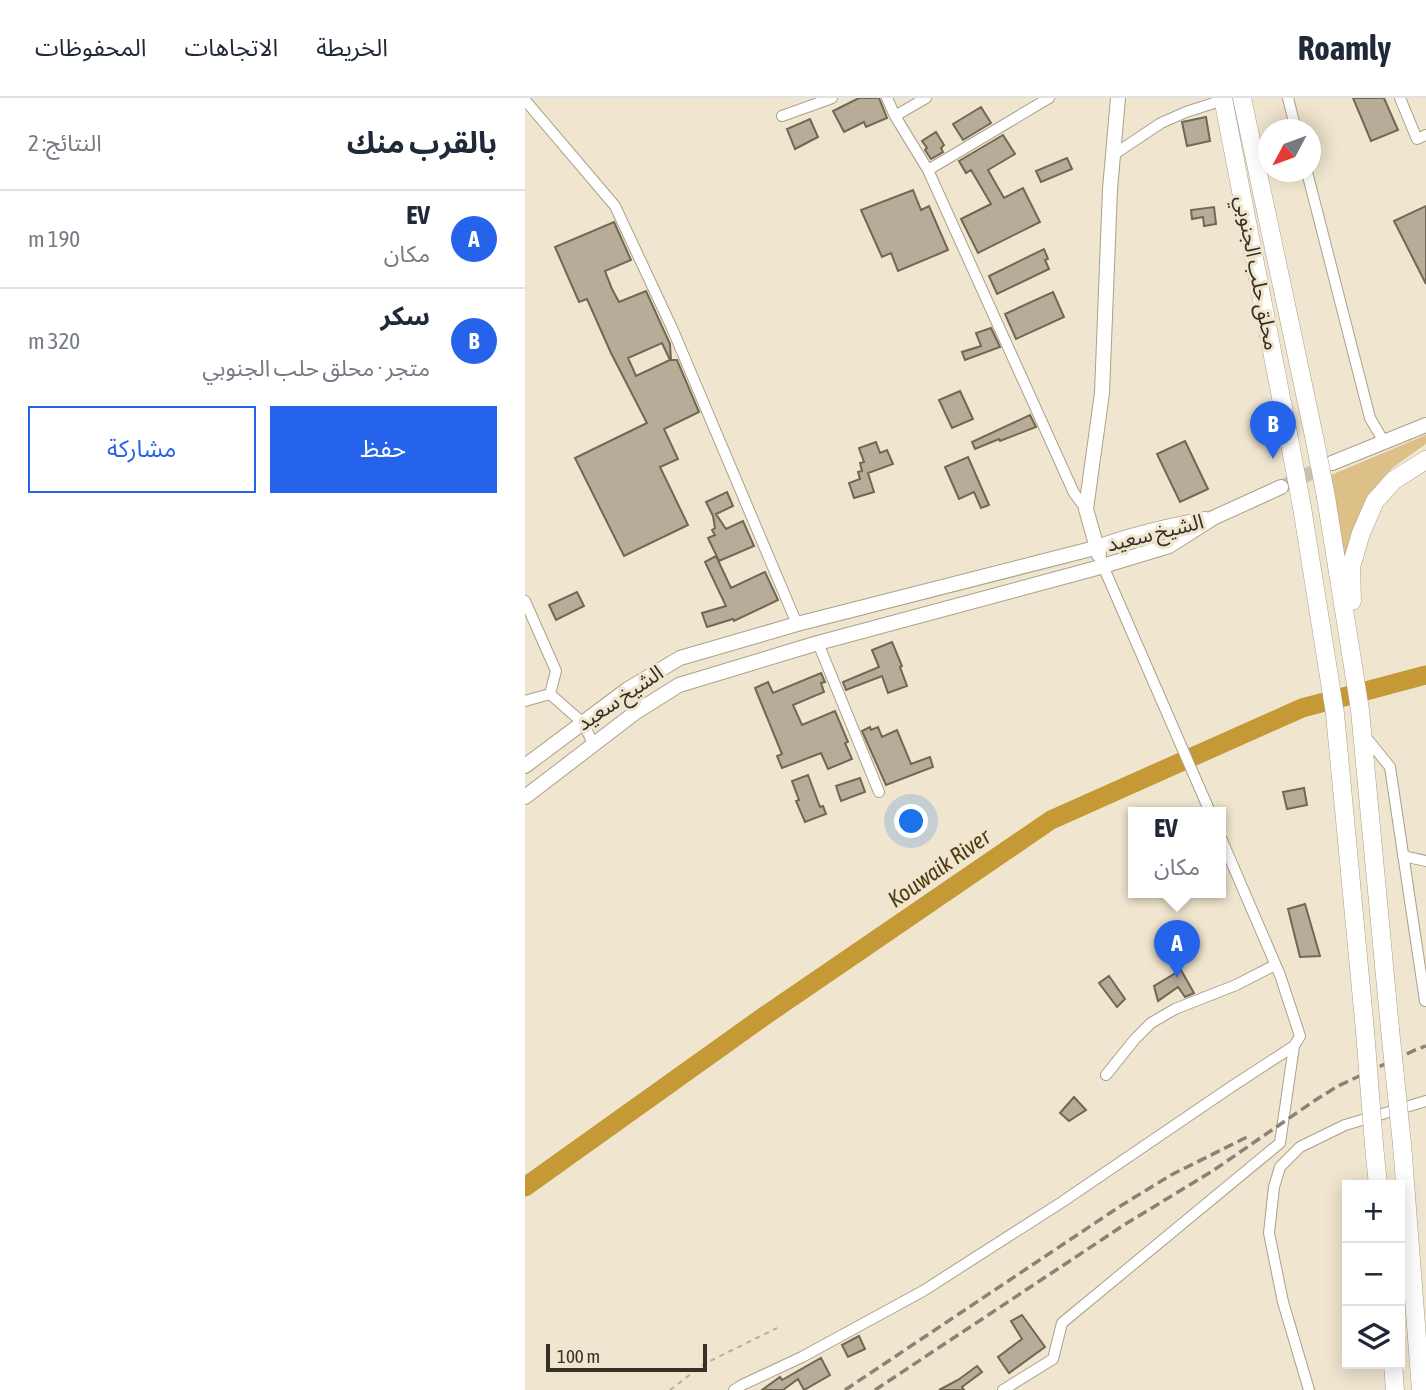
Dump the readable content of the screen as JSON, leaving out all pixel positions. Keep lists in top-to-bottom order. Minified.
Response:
{"streets":{"highway":["محلق حلب الجنوبي"],"main road":["الشيخ سعيد"]},"water":["Kouwaik River"],"scale_bar":"100 m","north":"bottom left","page":{"header":"Roamly","nav":["الخريطة","الاتجاهات","المحفوظات"],"heading":["بالقرب منك","النتائج: 2"],"list":[{"mark":"A","name":"EV","note":"مكان","value":"190 m"},{"mark":"B","name":"سكر","note":"متجر · محلق حلب الجنوبي","value":"320 m"}],"buttons":["حفظ","مشاركة"],"pins":["B","A"],"popup":["EV","مكان"],"map_buttons":["+","−"],"scale":"100 m"}}
